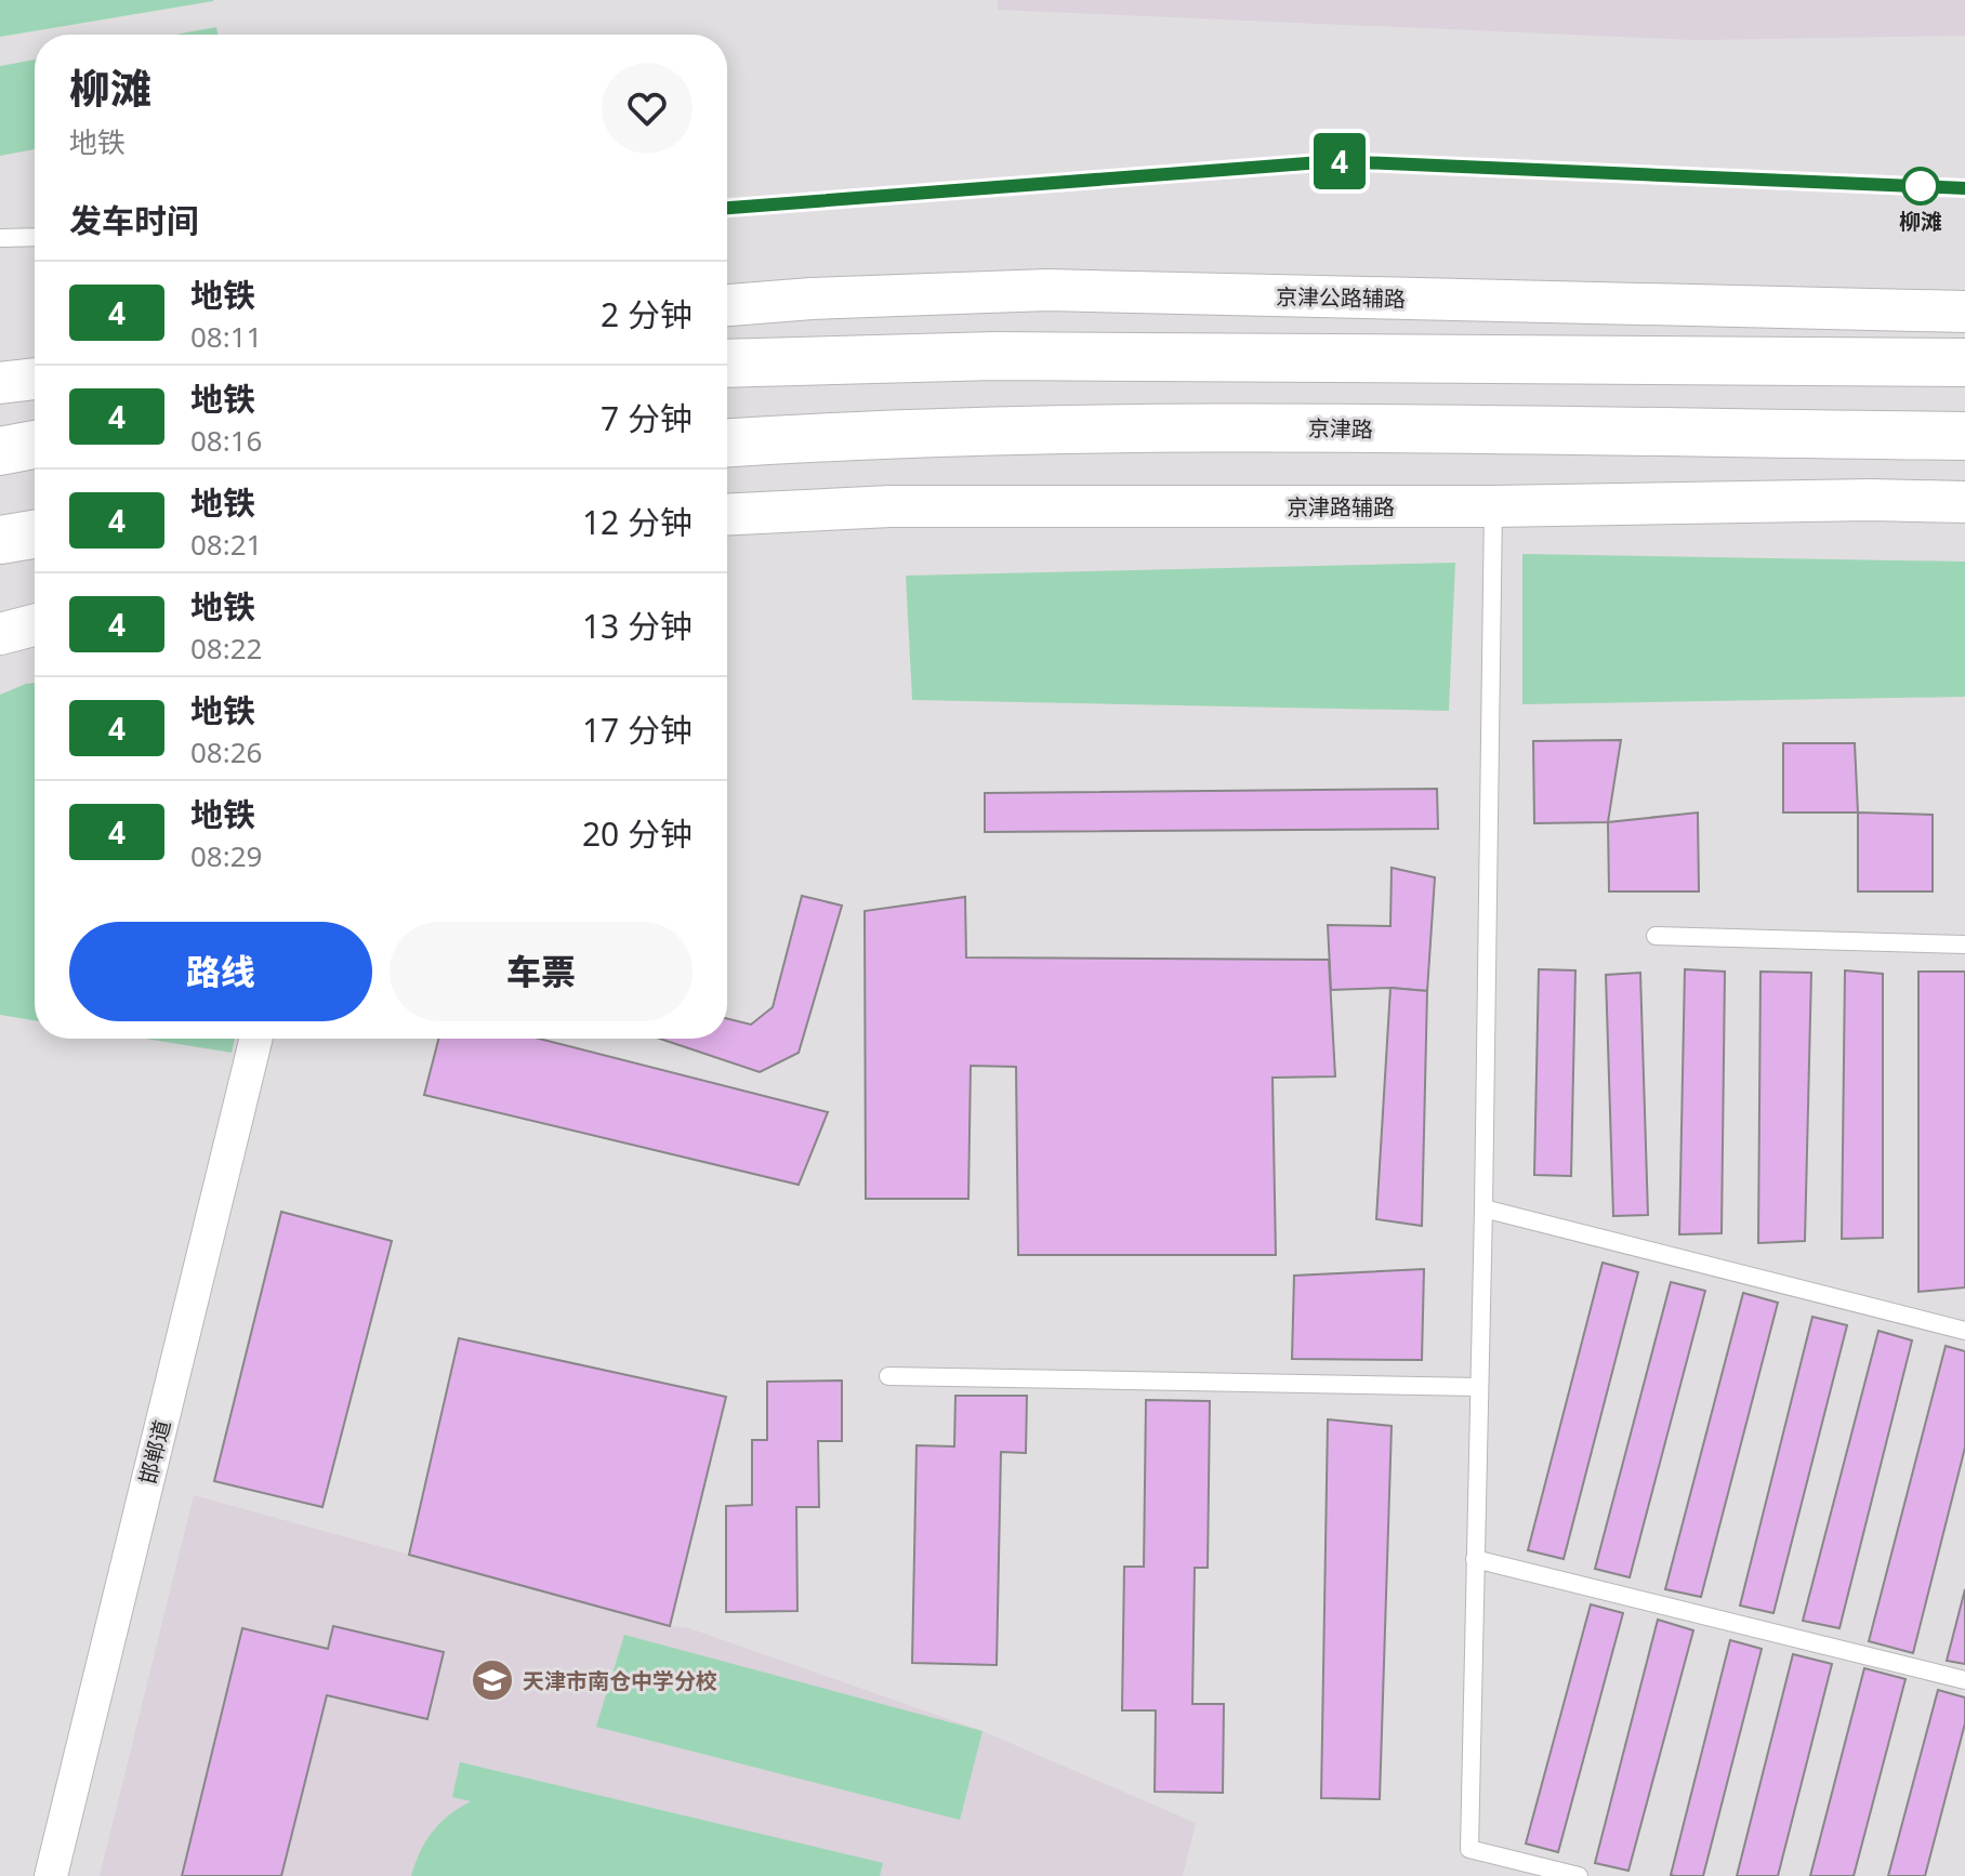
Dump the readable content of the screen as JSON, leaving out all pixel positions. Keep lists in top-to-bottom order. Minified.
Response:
{"streets":{"main road":["京津路"],"street":["京津公路辅路","京津路辅路","邯郸道"]},"places":{"other":["柳滩"],"school or university":["天津市南仓中学分校"]},"lines":["metro line 4"],"page":{"on_map":"4","heading":[["柳滩","地铁"],"发车时间"],"list":[{"mark":"4","name":"地铁","note":"08:11","value":"2 分钟"},{"mark":"4","name":"地铁","note":"08:16","value":"7 分钟"},{"mark":"4","name":"地铁","note":"08:21","value":"12 分钟"},{"mark":"4","name":"地铁","note":"08:22","value":"13 分钟"},{"mark":"4","name":"地铁","note":"08:26","value":"17 分钟"},{"mark":"4","name":"地铁","note":"08:29","value":"20 分钟"}],"buttons":["路线","车票"]}}
